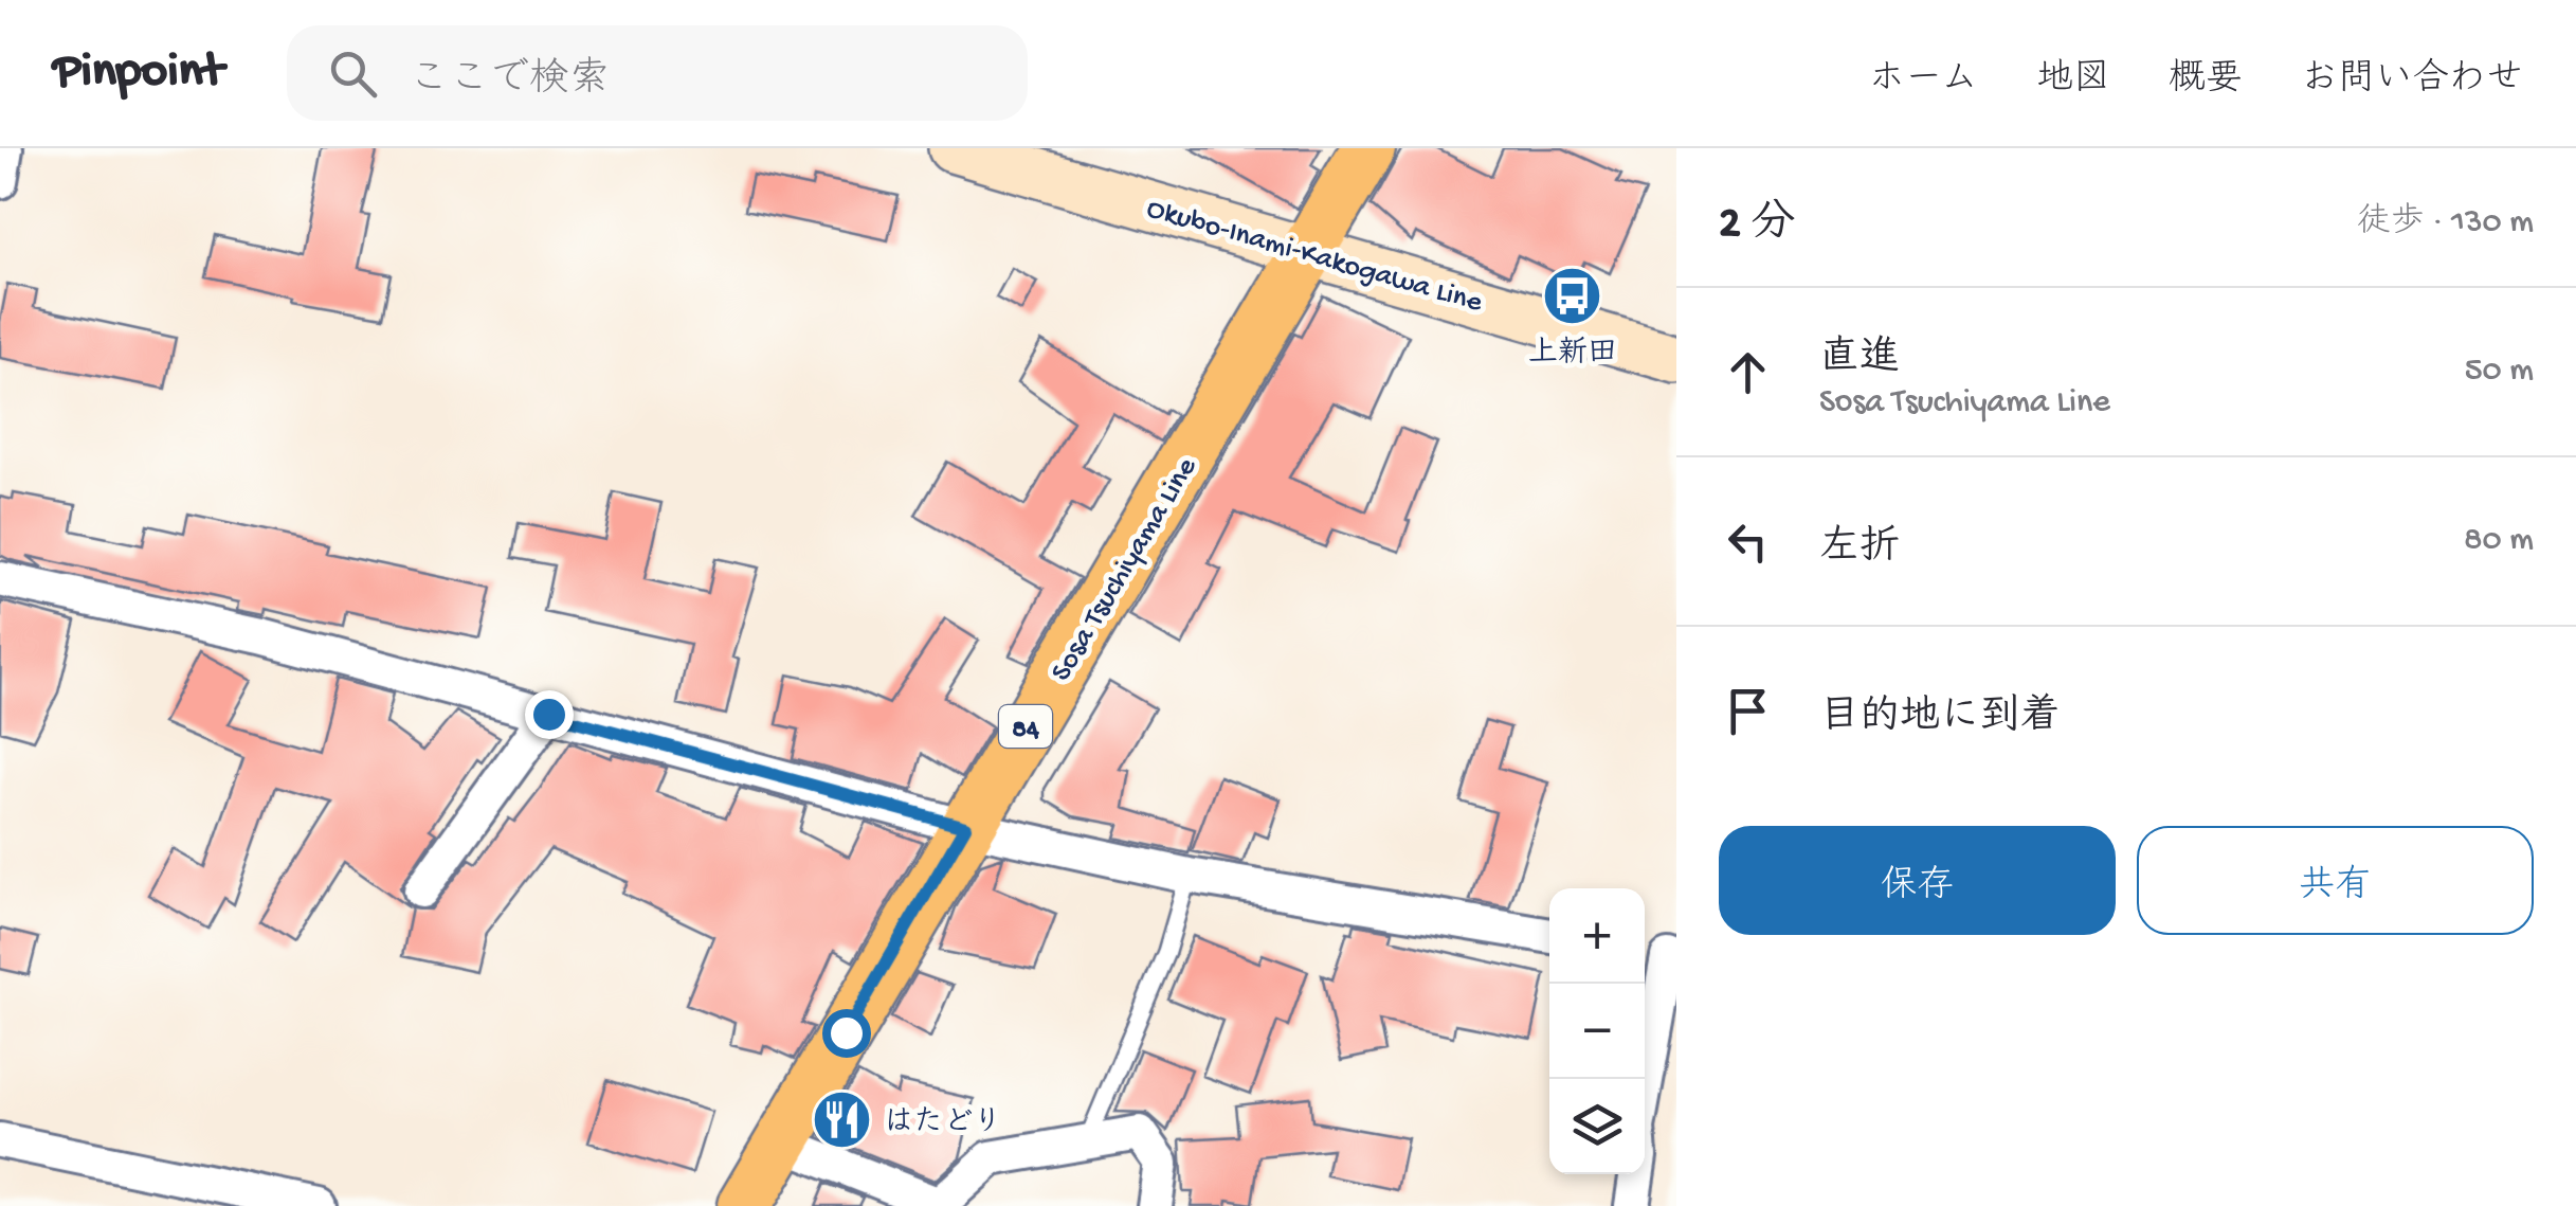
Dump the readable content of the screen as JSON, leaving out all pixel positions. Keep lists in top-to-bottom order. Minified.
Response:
{"streets":{"main road":["Okubo-Inami-Kakogawa Line","Sosa Tsuchiyama Line","84"]},"crossings":[["Okubo-Inami-Kakogawa Line","Sosa Tsuchiyama Line"]],"places":{"bus stop":["上新田"],"restaurant":["はたどり"]},"page":{"header":"Pinpoint","search":"ここで検索","nav":["ホーム","地図","概要","お問い合わせ"],"heading":["2 分","徒歩 · 130 m"],"list":[["直進","Sosa Tsuchiyama Line","50 m"],["左折","80 m"],"目的地に到着"],"buttons":["保存","共有"],"map_buttons":["+","−"]}}
